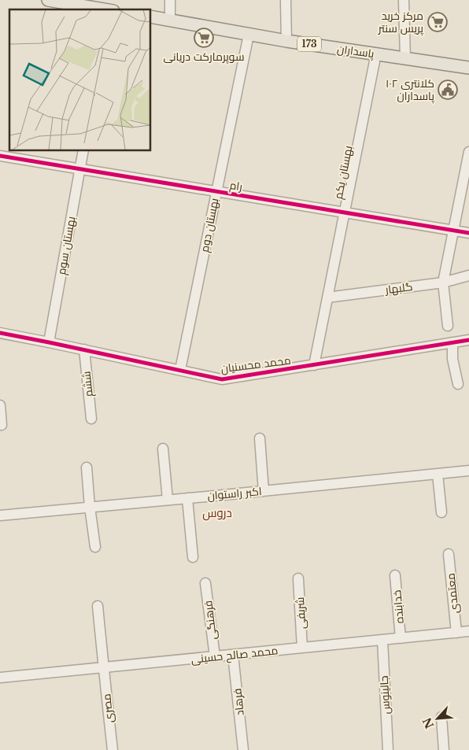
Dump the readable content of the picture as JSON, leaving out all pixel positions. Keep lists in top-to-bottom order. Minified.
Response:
{"streets":{"main road":["173","پاسداران"],"street":["بهستان یکم","رام","بهستان دوم","بهستان سوم","گلبهار","محمد محسنیان","ششم","اکبر راستوان","معتمدی","خدابنده","شریفی","فرهنگی","محمد صالح حسینی","جالینوس","فرهاد","مصری"]},"crossings":[["پاسداران","بهستان یکم"],["پاسداران","بهستان دوم"],["بهستان یکم","رام"],["بهستان یکم","گلبهار"],["بهستان یکم","محمد محسنیان"],["رام","بهستان دوم"],["رام","بهستان سوم"],["بهستان دوم","محمد محسنیان"],["بهستان سوم","محمد محسنیان"],["محمد محسنیان","ششم"],["معتمدی","محمد صالح حسینی"],["خدابنده","محمد صالح حسینی"],["شریفی","محمد صالح حسینی"],["فرهنگی","محمد صالح حسینی"],["محمد صالح حسینی","جالینوس"],["محمد صالح حسینی","فرهاد"],["محمد صالح حسینی","مصری"]],"districts":["دروس"],"places":{"supermarket":["مرکز خرید پریس سنتر","سوپرمارکت دریانی"],"public building":["کلانتری ۱۰۲ پاسداران"]},"north":"bottom left"}
